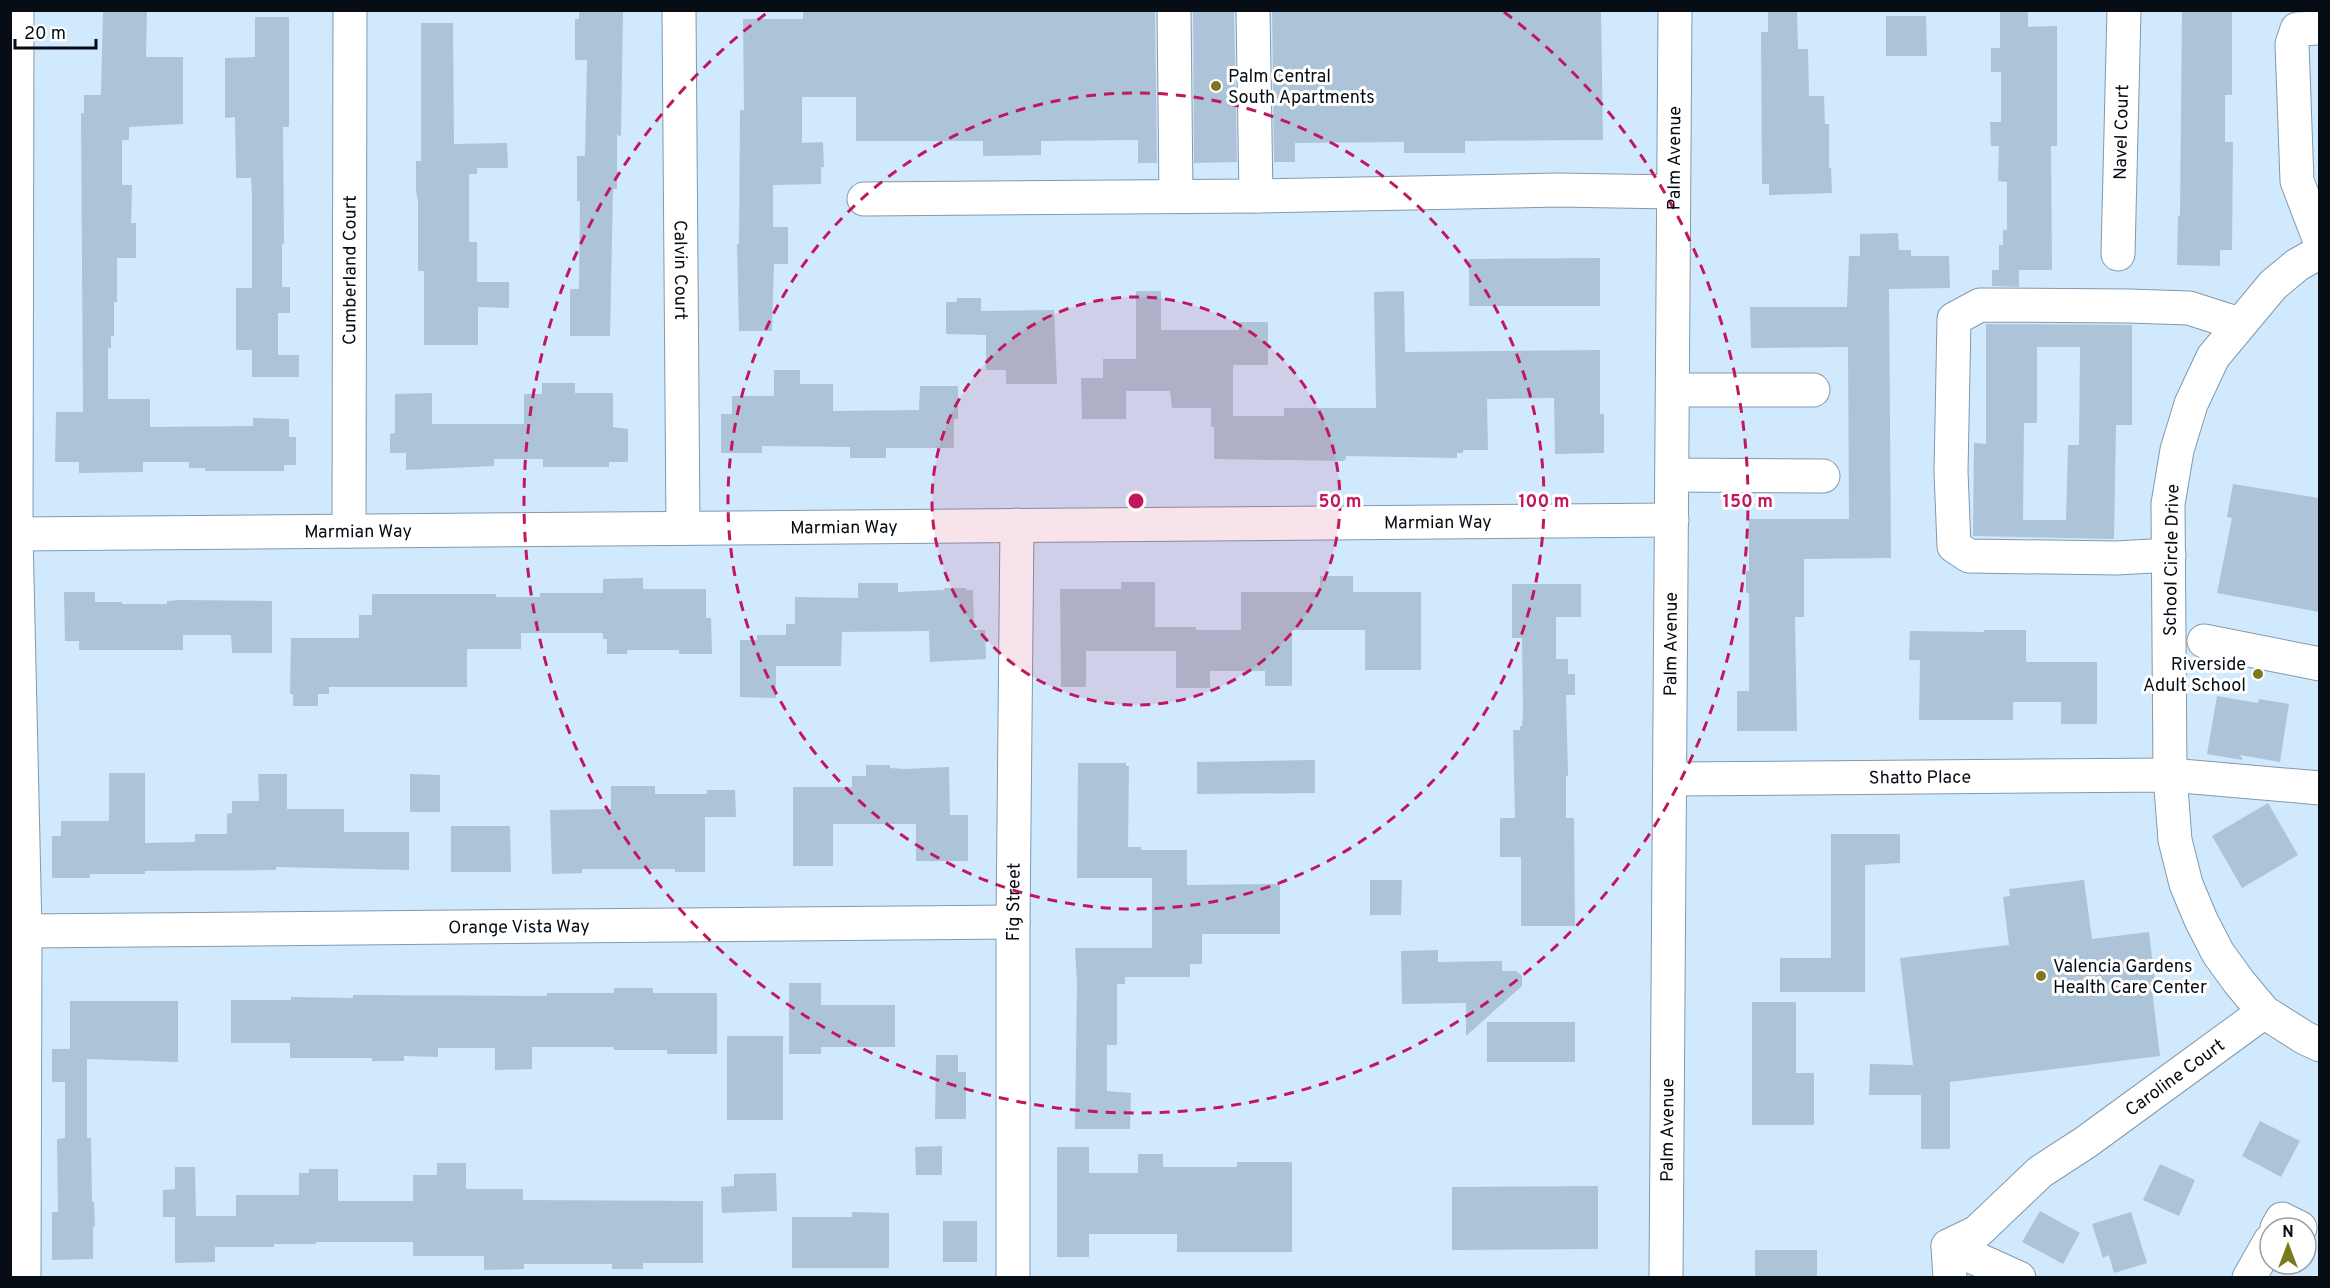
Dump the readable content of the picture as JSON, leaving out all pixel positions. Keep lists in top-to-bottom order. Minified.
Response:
{"streets":{"street":["Navel Court","Palm Avenue","Calvin Court","Cumberland Court","Marmian Way","School Circle Drive","Shatto Place","Fig Street","Orange Vista Way","Caroline Court"]},"crossings":[["Palm Avenue","Marmian Way"],["Palm Avenue","Shatto Place"],["Calvin Court","Marmian Way"],["Cumberland Court","Marmian Way"],["Marmian Way","Fig Street"],["School Circle Drive","Shatto Place"],["School Circle Drive","Caroline Court"],["Fig Street","Orange Vista Way"]],"places":["Palm Central South Apartments","Riverside Adult School","Valencia Gardens Health Care Center"],"scale_bar":"20 m","north":"top","rings":["50 m","100 m","150 m"]}
